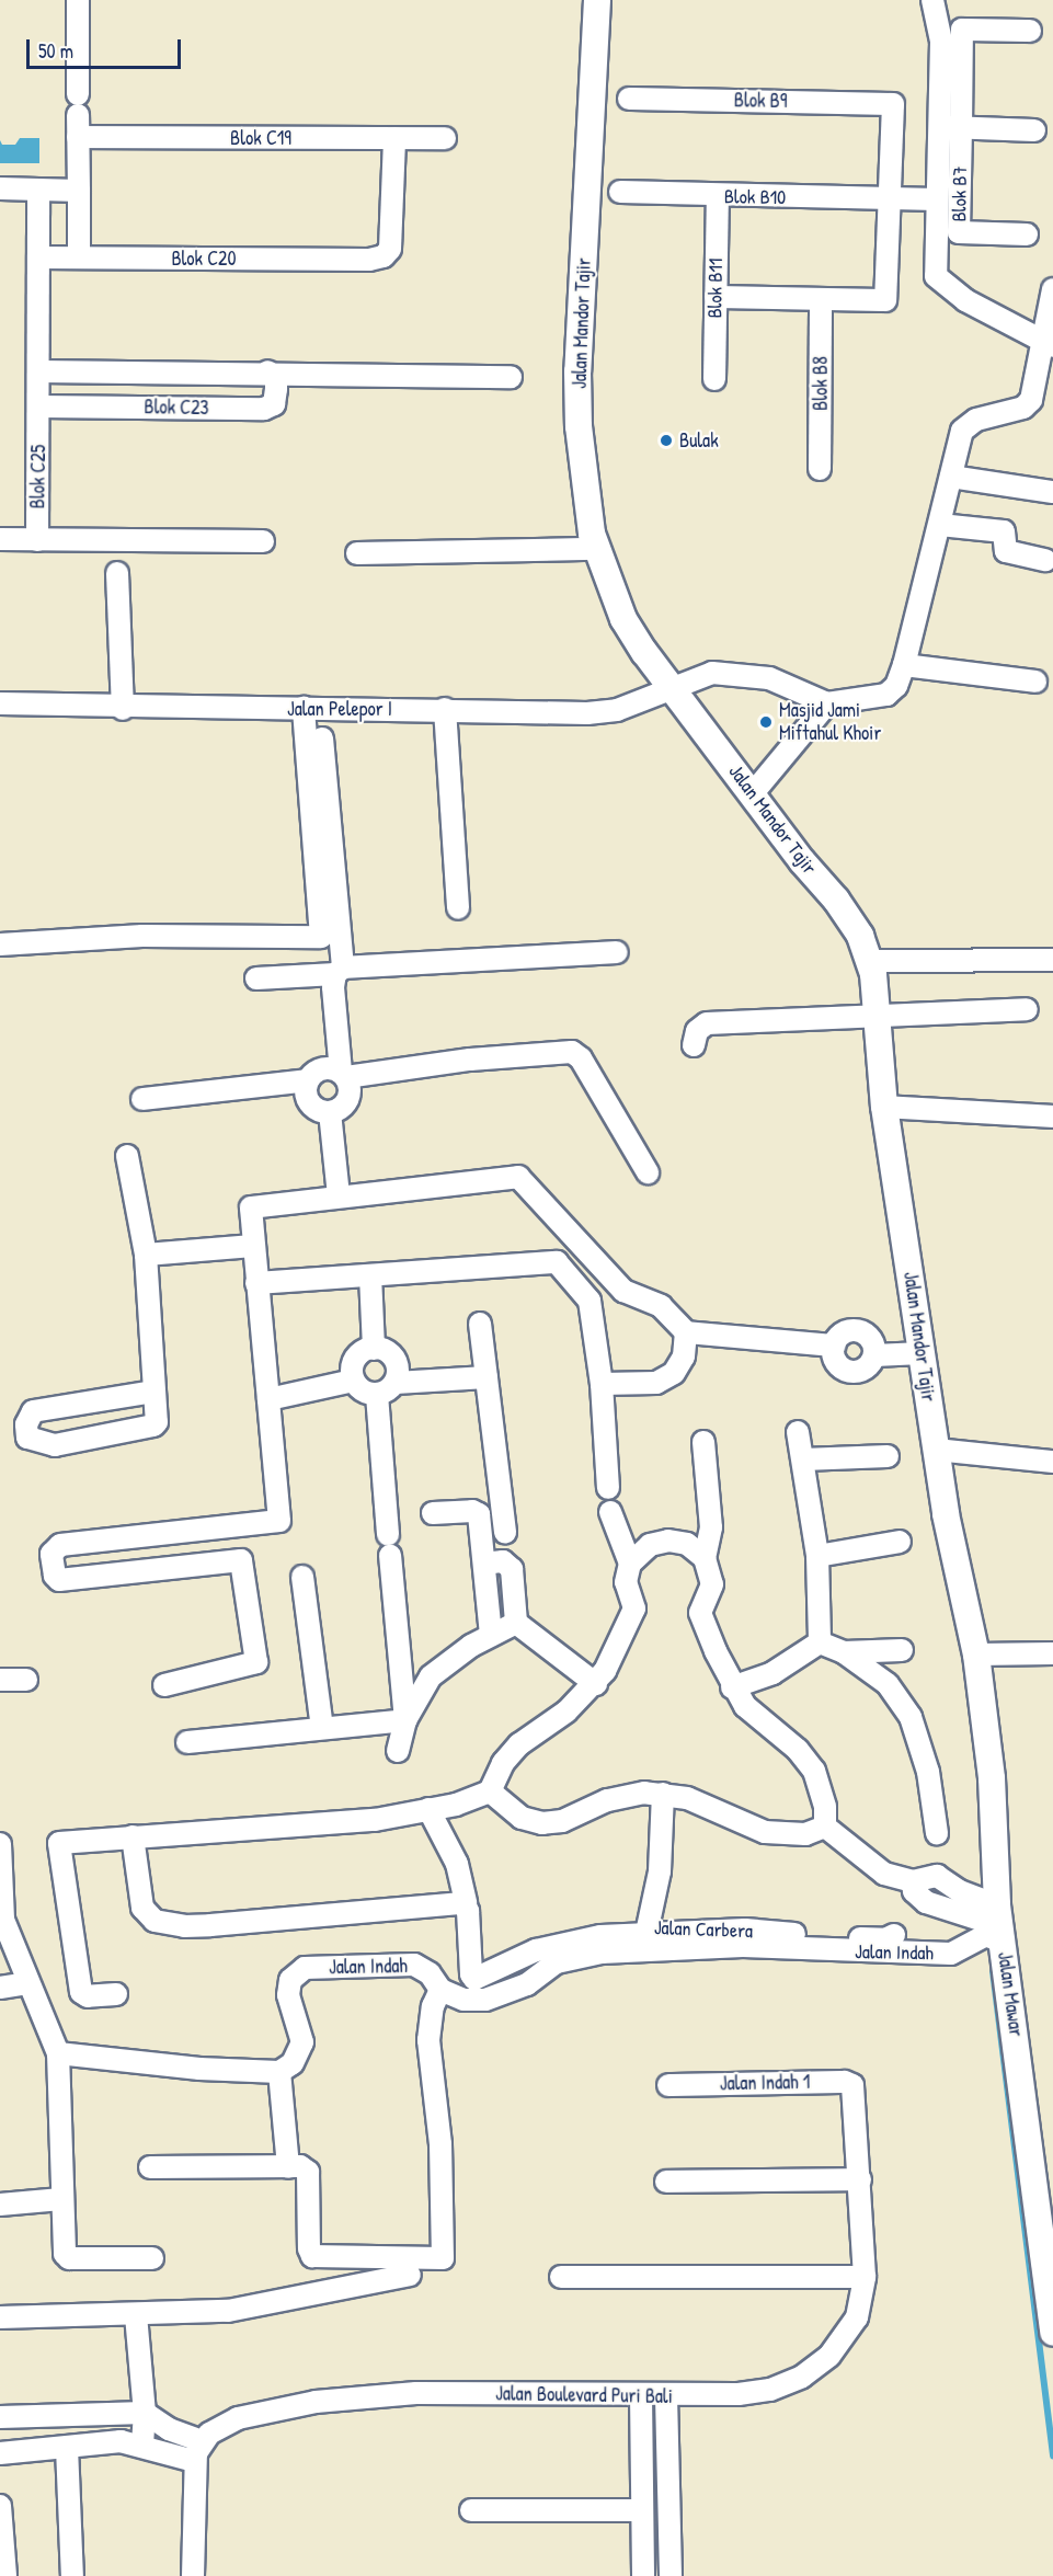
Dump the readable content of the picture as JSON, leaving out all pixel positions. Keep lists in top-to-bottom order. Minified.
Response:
{"streets":{"street":["Blok B9","Blok C19","Blok B7","Blok B10","Blok C20","Blok B11","Jalan Mandor Tajir","Blok B8","Blok C23","Blok C25","Jalan Pelepor I","Jalan Carbera","Jalan Indah","Jalan Mawar","Jalan Indah 1","Jalan Boulevard Puri Bali"]},"crossings":[["Blok B9","Blok B10"],["Blok C19","Blok C20"],["Blok B10","Blok B11"],["Blok C20","Blok C25"],["Jalan Mandor Tajir","Jalan Pelepor I"],["Jalan Mandor Tajir","Jalan Mawar"],["Blok C23","Blok C25"],["Jalan Indah","Jalan Mawar"],["Jalan Indah 1","Jalan Boulevard Puri Bali"]],"places":["Bulak","Masjid Jami Miftahul Khoir"],"scale_bar":"50 m"}
